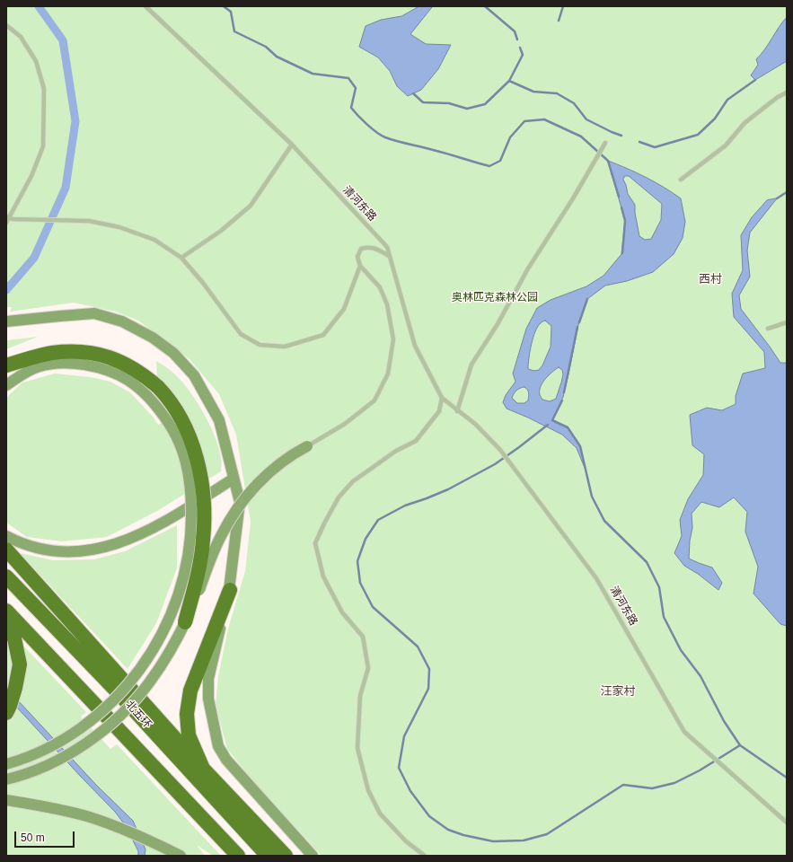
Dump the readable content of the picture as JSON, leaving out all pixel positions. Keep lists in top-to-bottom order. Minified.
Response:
{"streets":{"highway":["北五环"],"lane":["清河东路"]},"districts":["西村","汪家村"],"parks":["奥林匹克森林公园"],"scale_bar":"50 m"}
